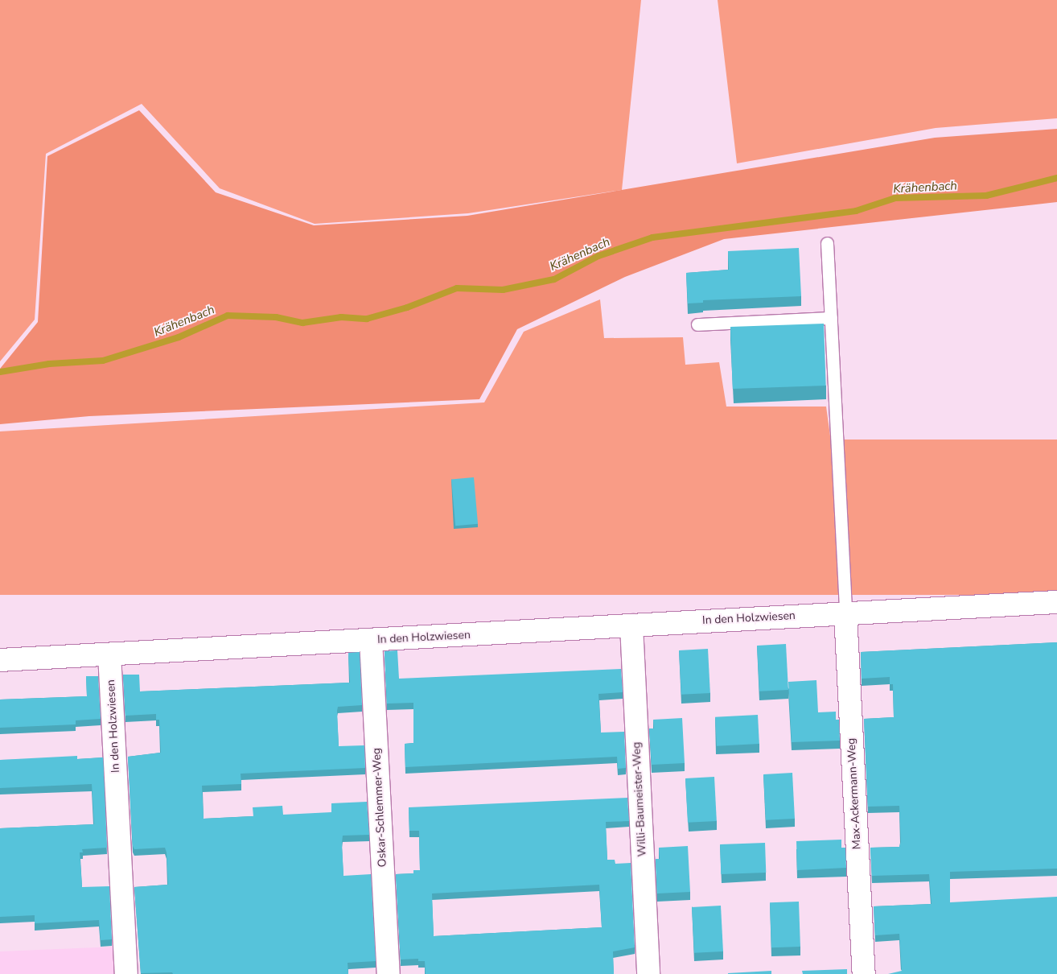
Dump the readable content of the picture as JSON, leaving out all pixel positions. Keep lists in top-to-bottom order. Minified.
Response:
{"streets":{"street":["In den Holzwiesen","Max-Ackermann-Weg","Willi-Baumeister-Weg","Oskar-Schlemmer-Weg"]},"crossings":[["In den Holzwiesen","Max-Ackermann-Weg"],["In den Holzwiesen","Willi-Baumeister-Weg"],["In den Holzwiesen","Oskar-Schlemmer-Weg"]],"water":["Krähenbach"]}
